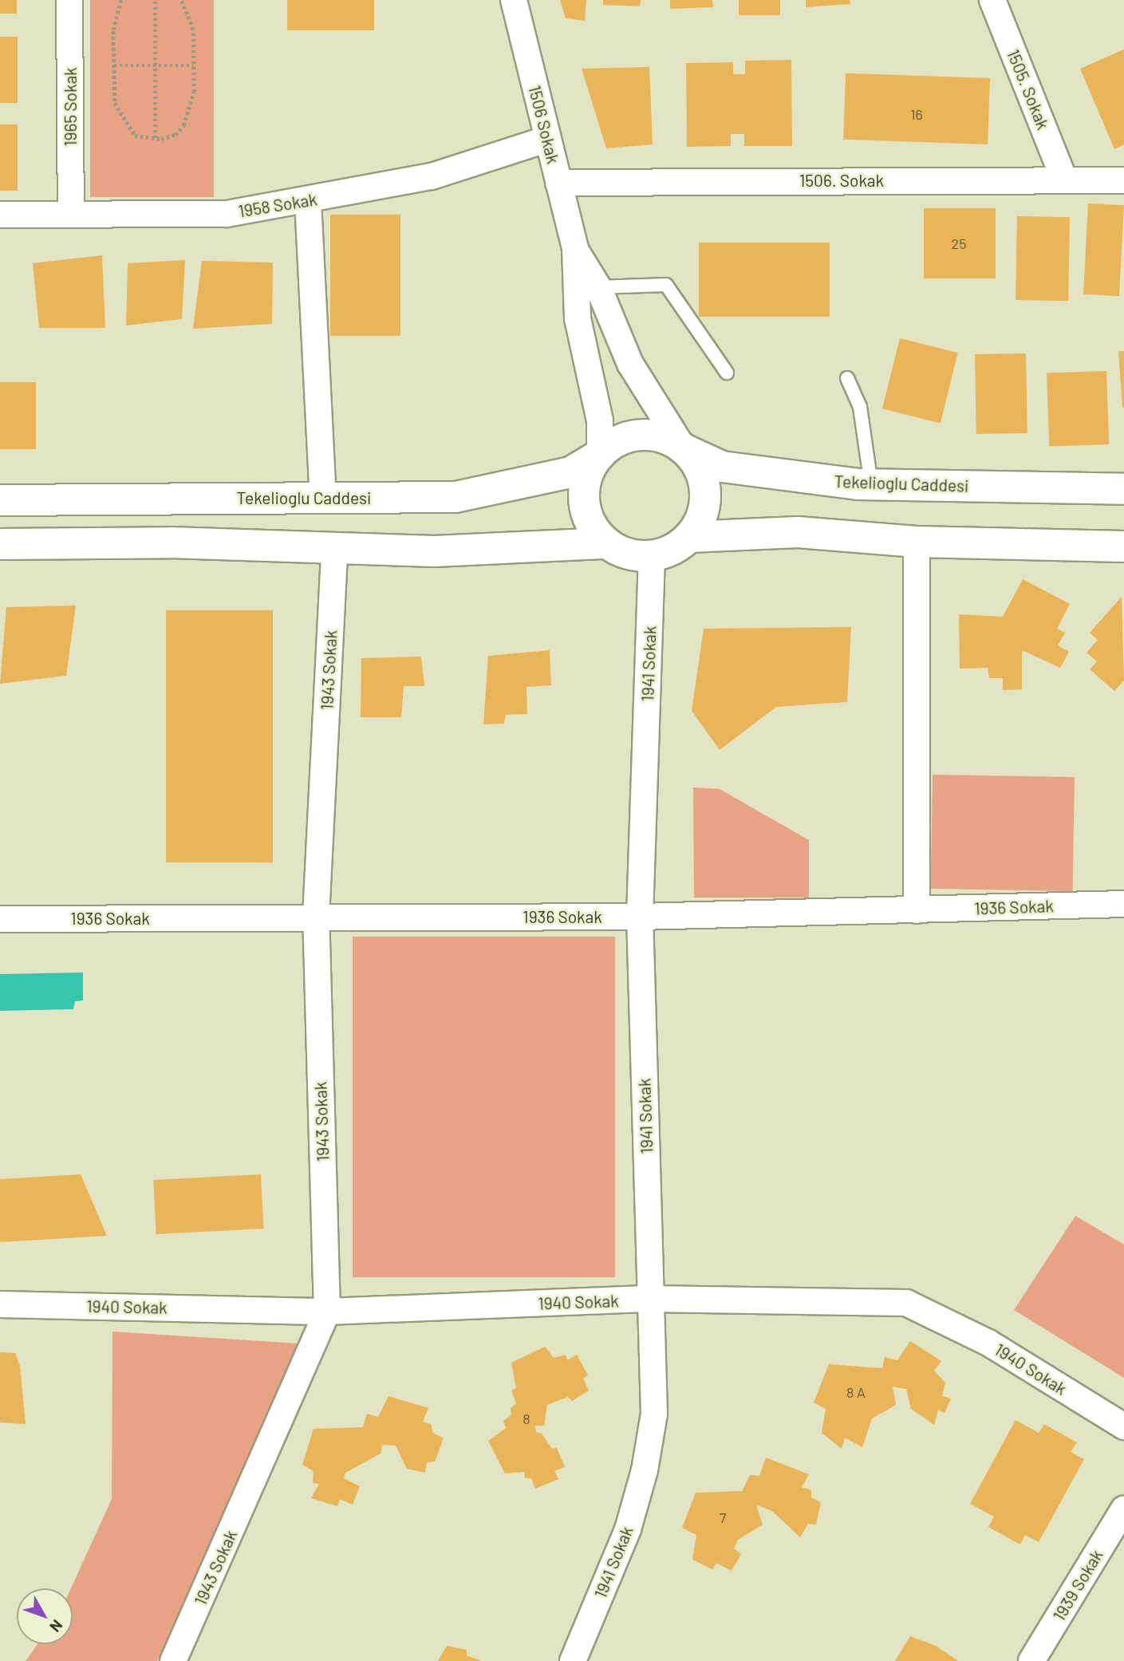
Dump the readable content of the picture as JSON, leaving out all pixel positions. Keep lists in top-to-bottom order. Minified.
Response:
{"streets":{"main road":["Tekelioglu Caddesi"],"street":["1505. Sokak","1965 Sokak","1506 Sokak","1506. Sokak","1958 Sokak","1941 Sokak","1943 Sokak","1936 Sokak","1940 Sokak","1939 Sokak"]},"crossings":[["1505. Sokak","1506. Sokak"],["1965 Sokak","1958 Sokak"],["1506 Sokak","1506. Sokak"],["1506 Sokak","1958 Sokak"],["1506 Sokak","Tekelioglu Caddesi"],["1506 Sokak","1941 Sokak"],["Tekelioglu Caddesi","1941 Sokak"],["1941 Sokak","1936 Sokak"],["1941 Sokak","1940 Sokak"],["1943 Sokak","1936 Sokak"],["1943 Sokak","1940 Sokak"]],"house_numbers":["16","25","8 A","8","7"],"north":"bottom right"}
